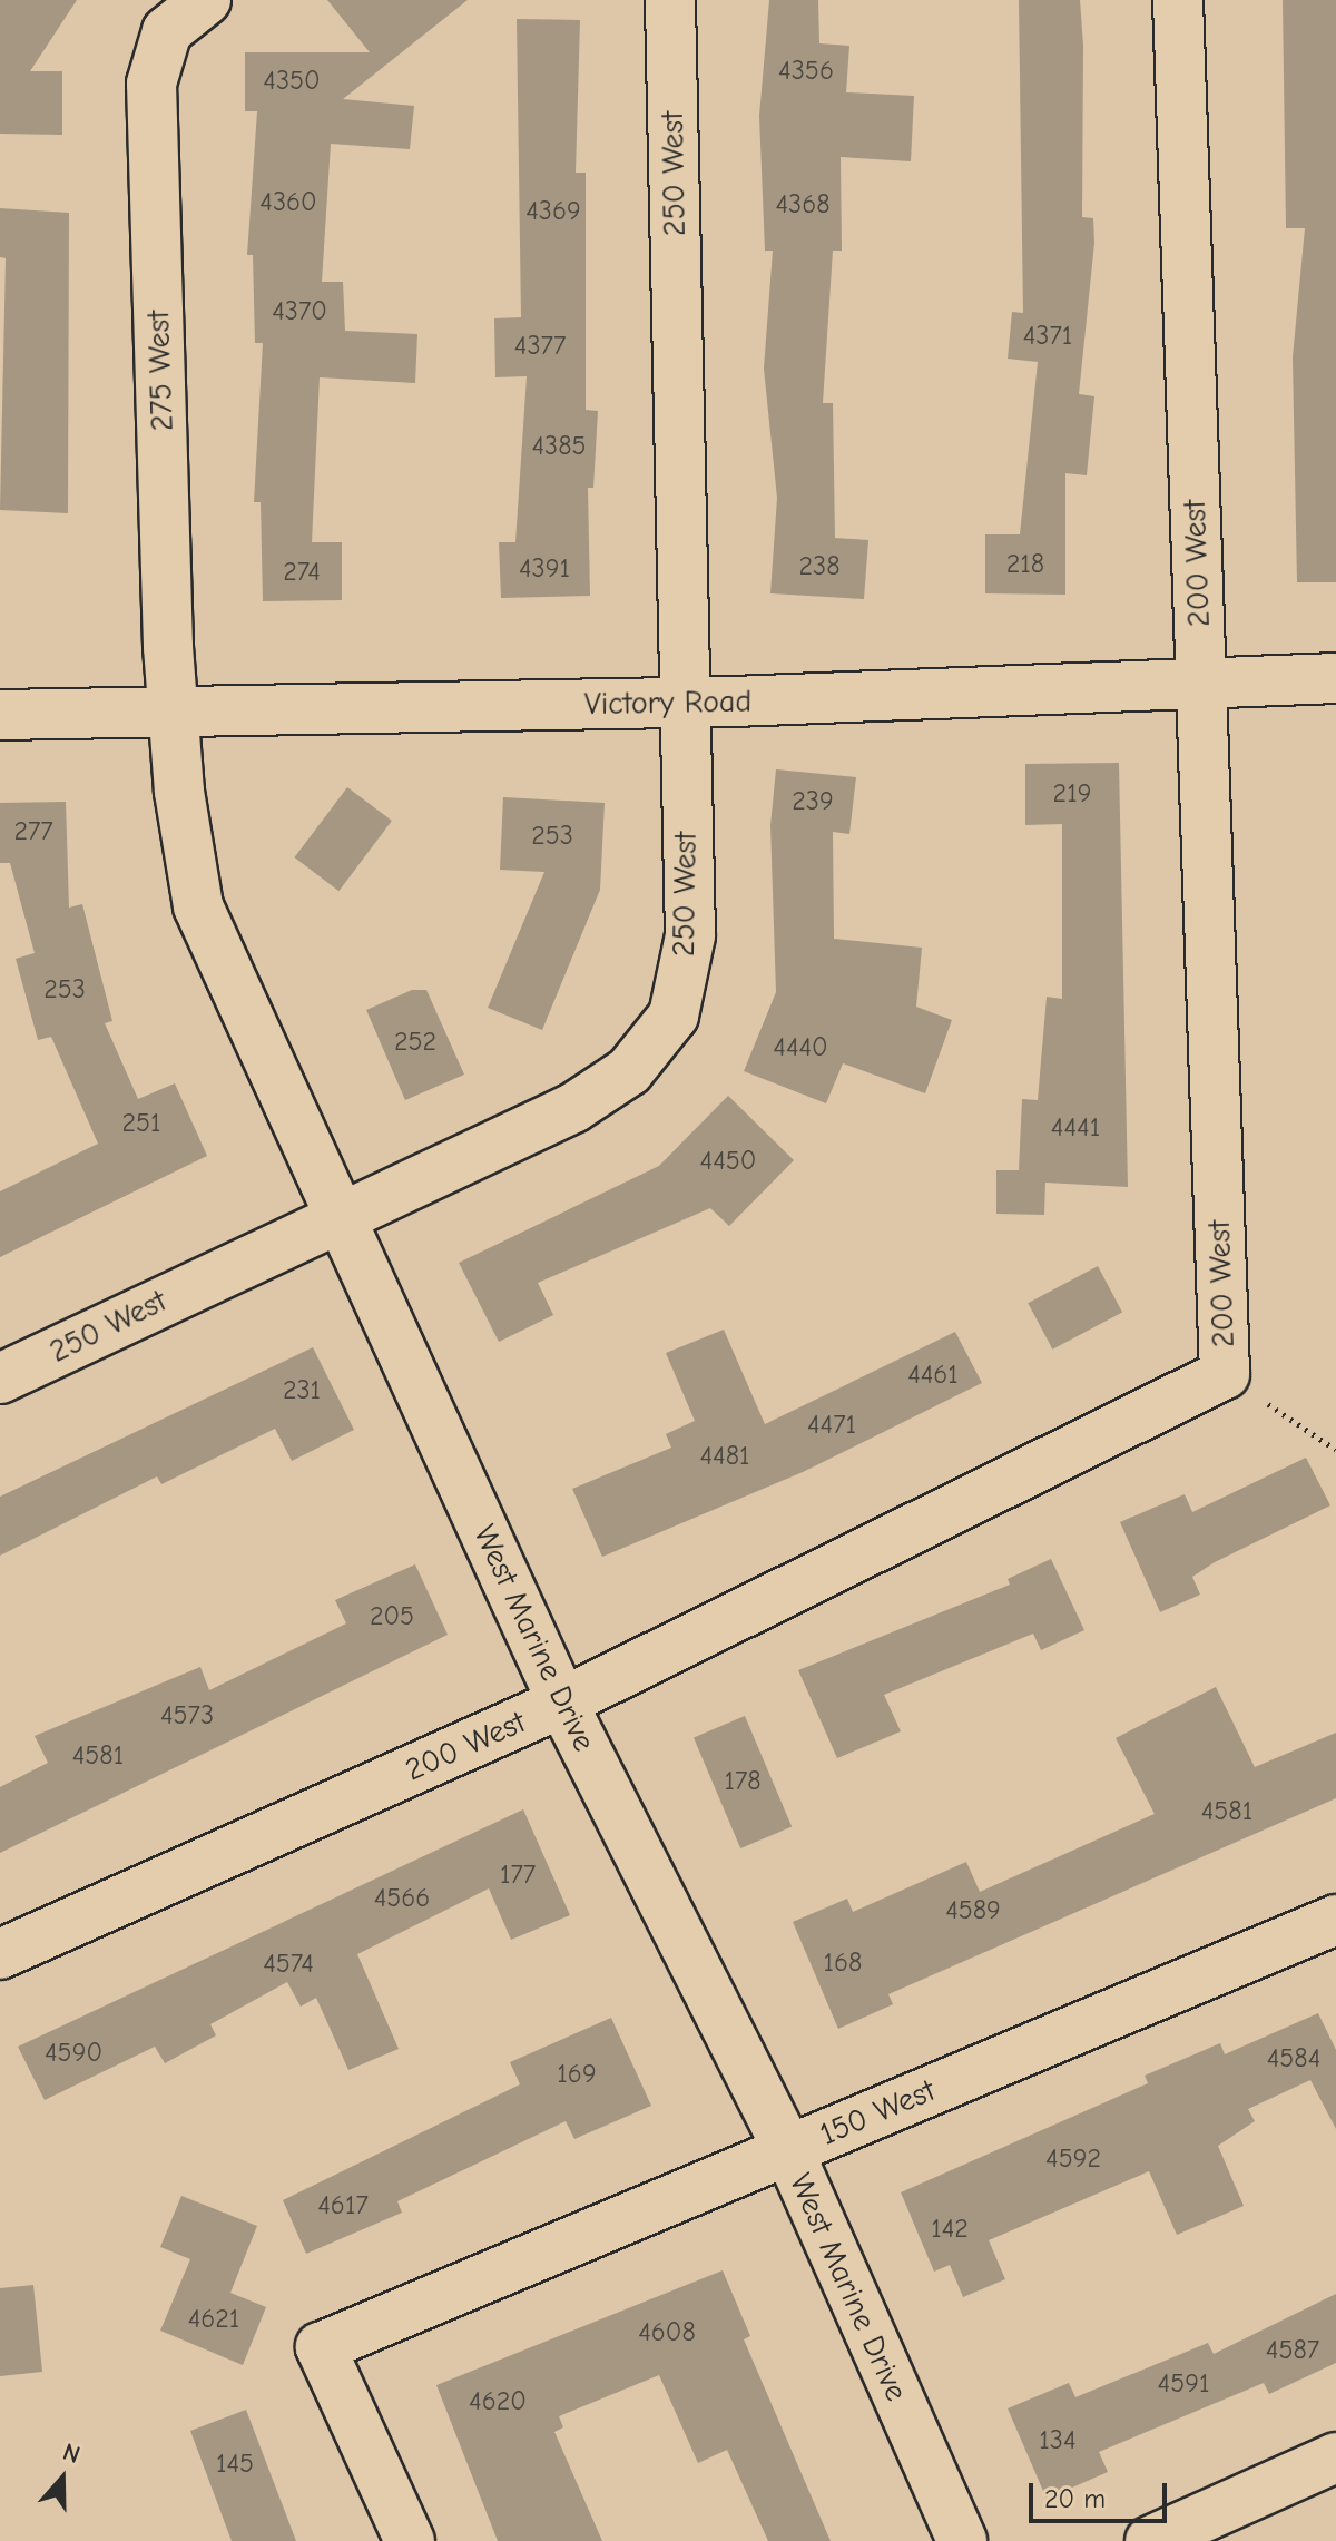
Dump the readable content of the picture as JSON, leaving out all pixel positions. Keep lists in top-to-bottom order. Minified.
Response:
{"streets":{"street":["250 West","275 West","200 West","Victory Road","West Marine Drive","150 West"]},"crossings":[["250 West","Victory Road"],["250 West","West Marine Drive"],["275 West","Victory Road"],["275 West","West Marine Drive"],["200 West","Victory Road"],["200 West","West Marine Drive"],["Victory Road","West Marine Drive"],["West Marine Drive","150 West"]],"house_numbers":["4356","4350","4360","4368","4369","4370","4371","4377","4385","218","238","4391","274","219","239","277","253","253","252","4440","251","4441","4450","4461","231","4471","4481","205","4573","4581","178","4581","177","4566","4589","168","4574","4590","4584","169","4592","4617","142","4621","4608","4587","4591","4620","134","145"],"scale_bar":"20 m","north":"top"}
